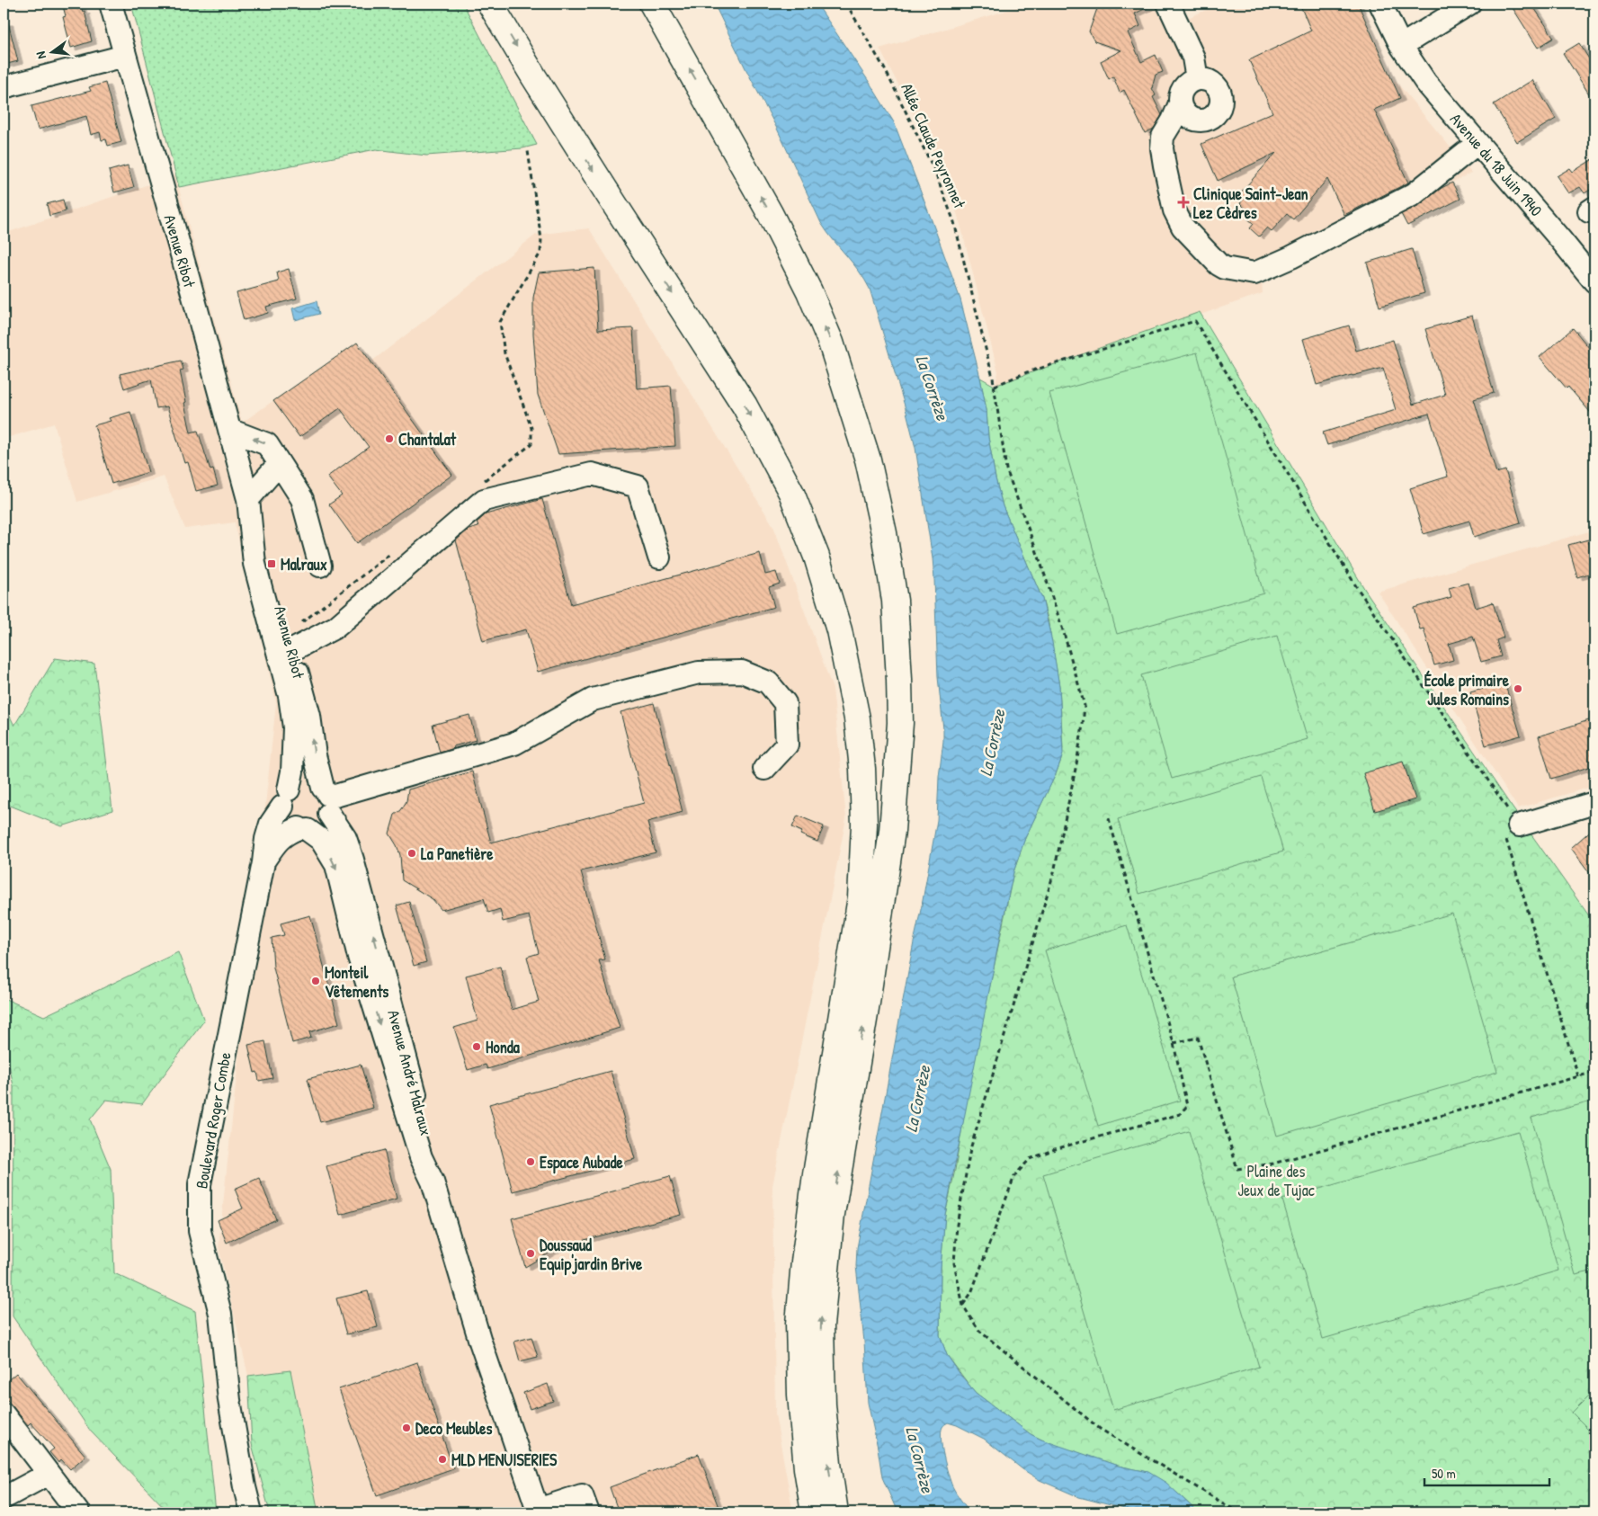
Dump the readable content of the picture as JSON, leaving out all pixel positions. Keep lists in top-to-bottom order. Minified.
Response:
{"streets":{"street":["Avenue du 18 Juin 1940","Avenue Ribot","Avenue André Malraux","Boulevard Roger Combe"],"path":["Allée Claude Peyronnet"]},"crossings":[["Avenue Ribot","Avenue André Malraux"],["Avenue Ribot","Boulevard Roger Combe"],["Avenue André Malraux","Boulevard Roger Combe"]],"water":["La Corrèze"],"parks":["Plaine des Jeux de Tujac"],"places":{"health":["Clinique Saint-Jean Lez Cèdres"],"other":["Chantalat","École primaire Jules Romains","La Panetière","Monteil Vêtements","Honda","Espace Aubade","Doussaud Equip'jardin Brive","Deco Meubles","MLD MENUISERIES"],"transit":["Malraux"]},"scale_bar":"50 m","north":"left"}
